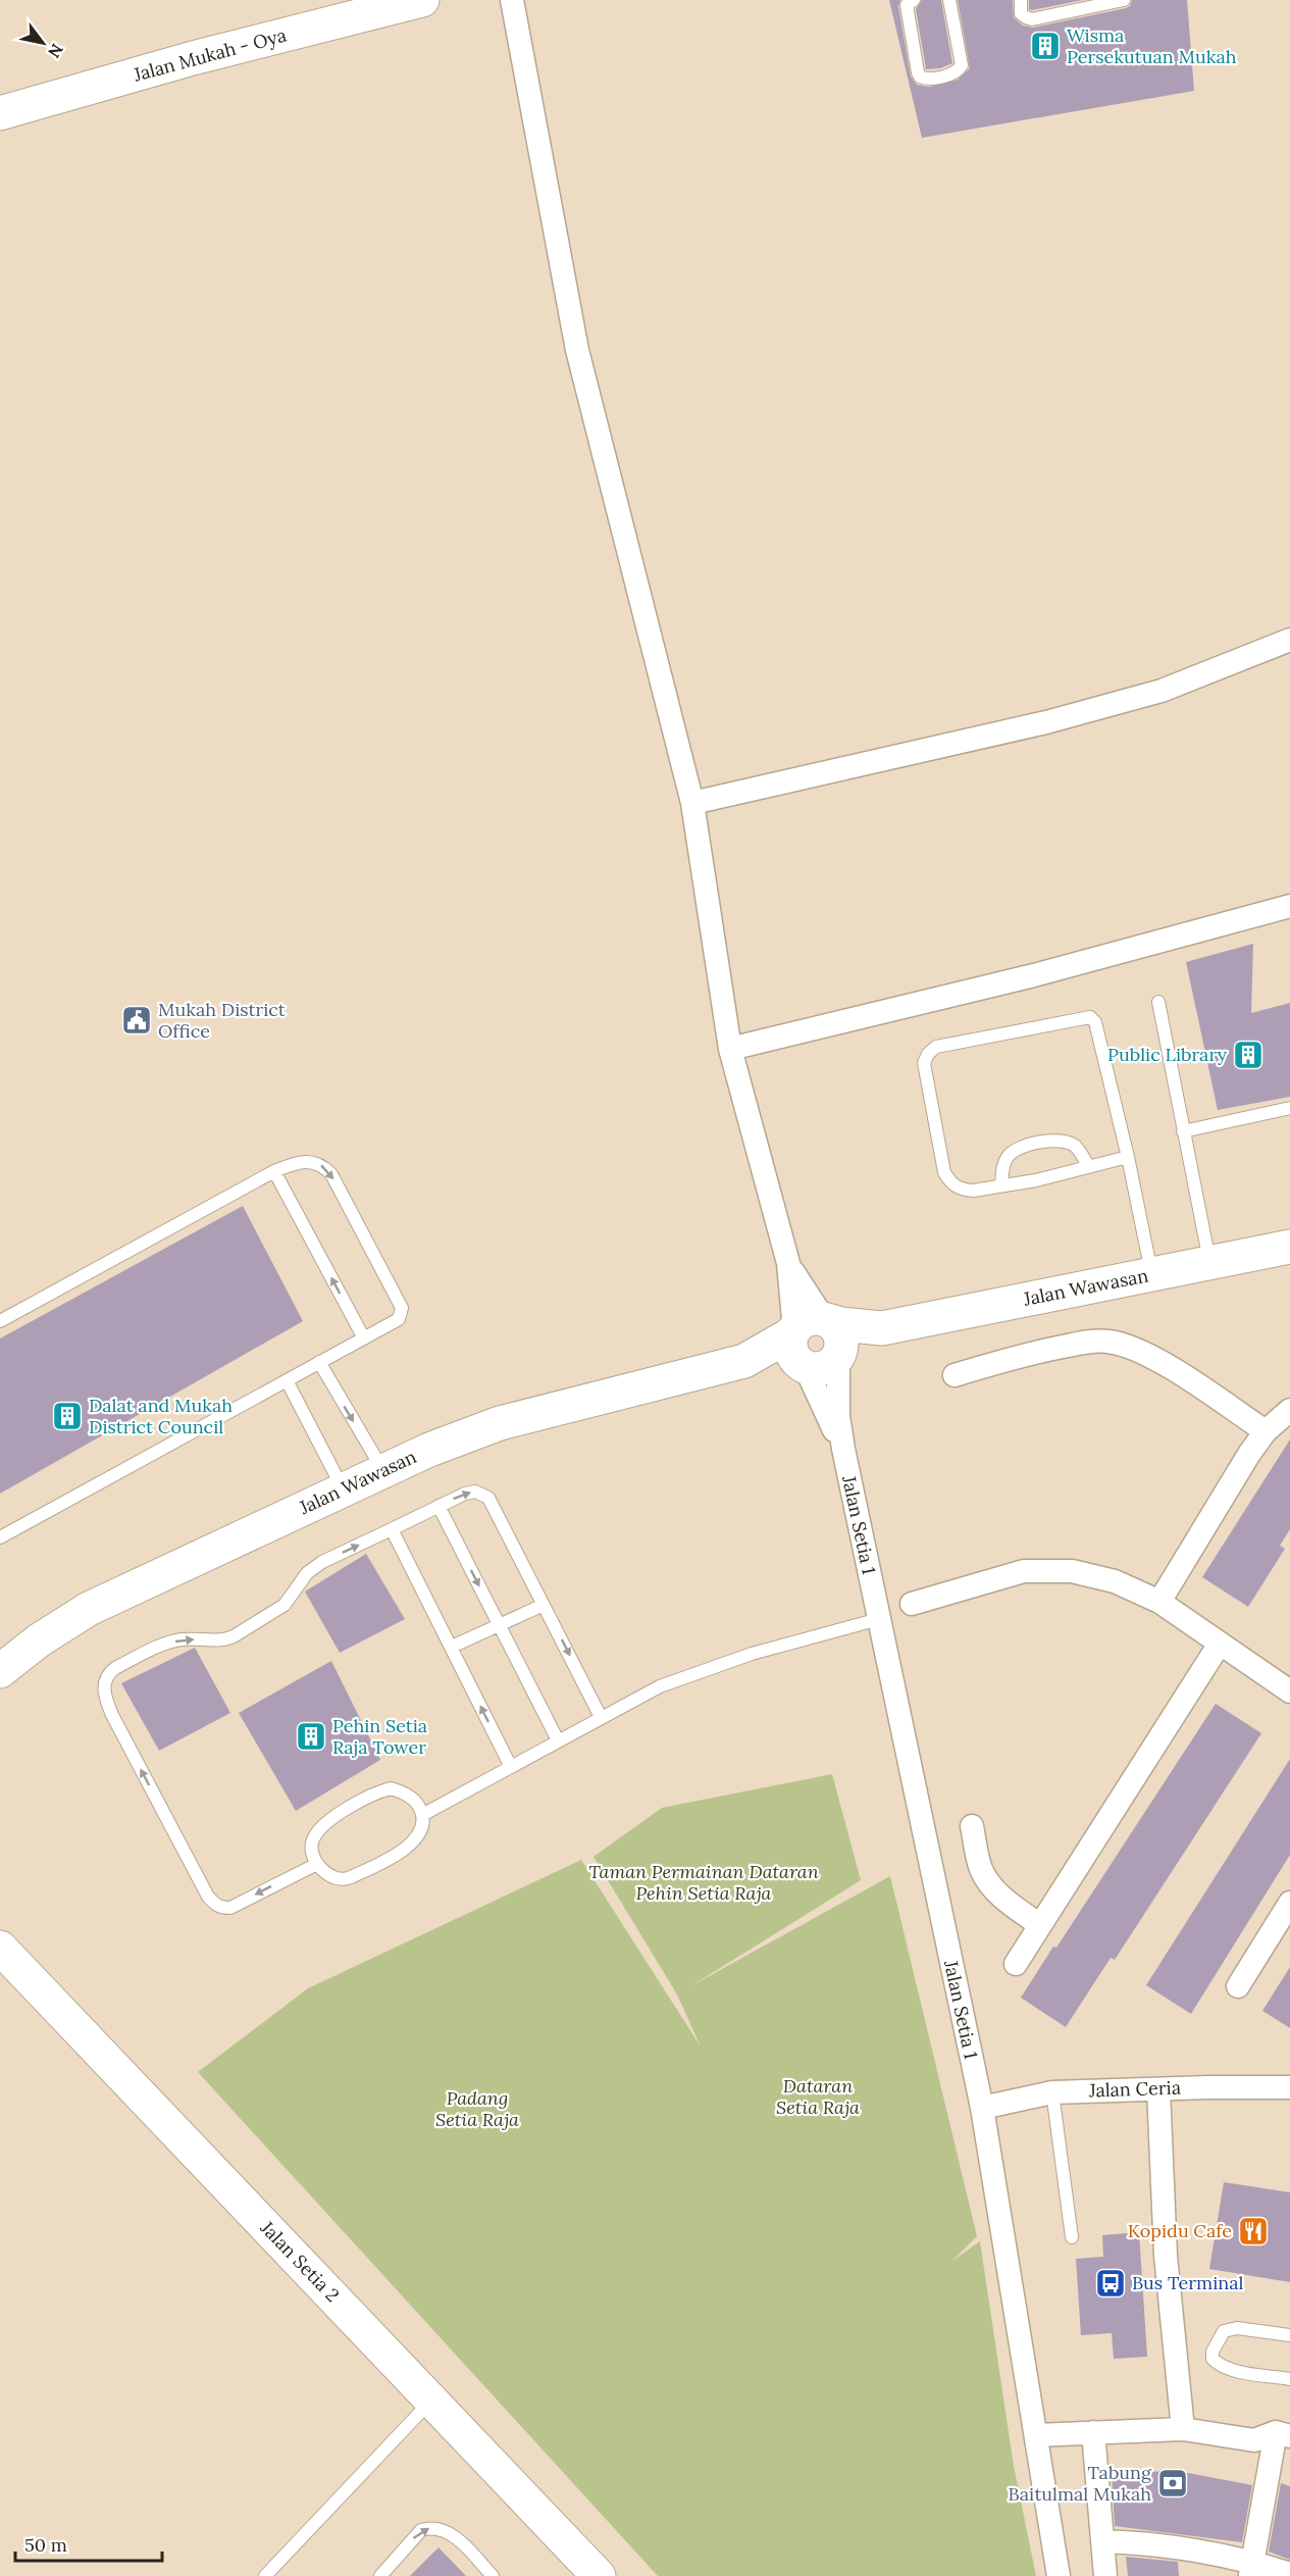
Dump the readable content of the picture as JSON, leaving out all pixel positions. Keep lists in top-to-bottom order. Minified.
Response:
{"streets":{"street":["Jalan Mukah - Oya","Jalan Wawasan","Jalan Setia 1","Jalan Ceria","Jalan Setia 2"]},"crossings":[["Jalan Wawasan","Jalan Setia 1"],["Jalan Setia 1","Jalan Ceria"]],"parks":["Taman Permainan Dataran Pehin Setia Raja","Dataran Setia Raja","Padang Setia Raja"],"places":{"building":["Wisma Persekutuan Mukah","Public Library","Dalat and Mukah District Council","Pehin Setia Raja Tower"],"public building":["Mukah District Office"],"restaurant":["Kopidu Cafe"],"bus stop":["Bus Terminal"],"bank":["Tabung Baitulmal Mukah"]},"scale_bar":"50 m","north":"bottom right"}
